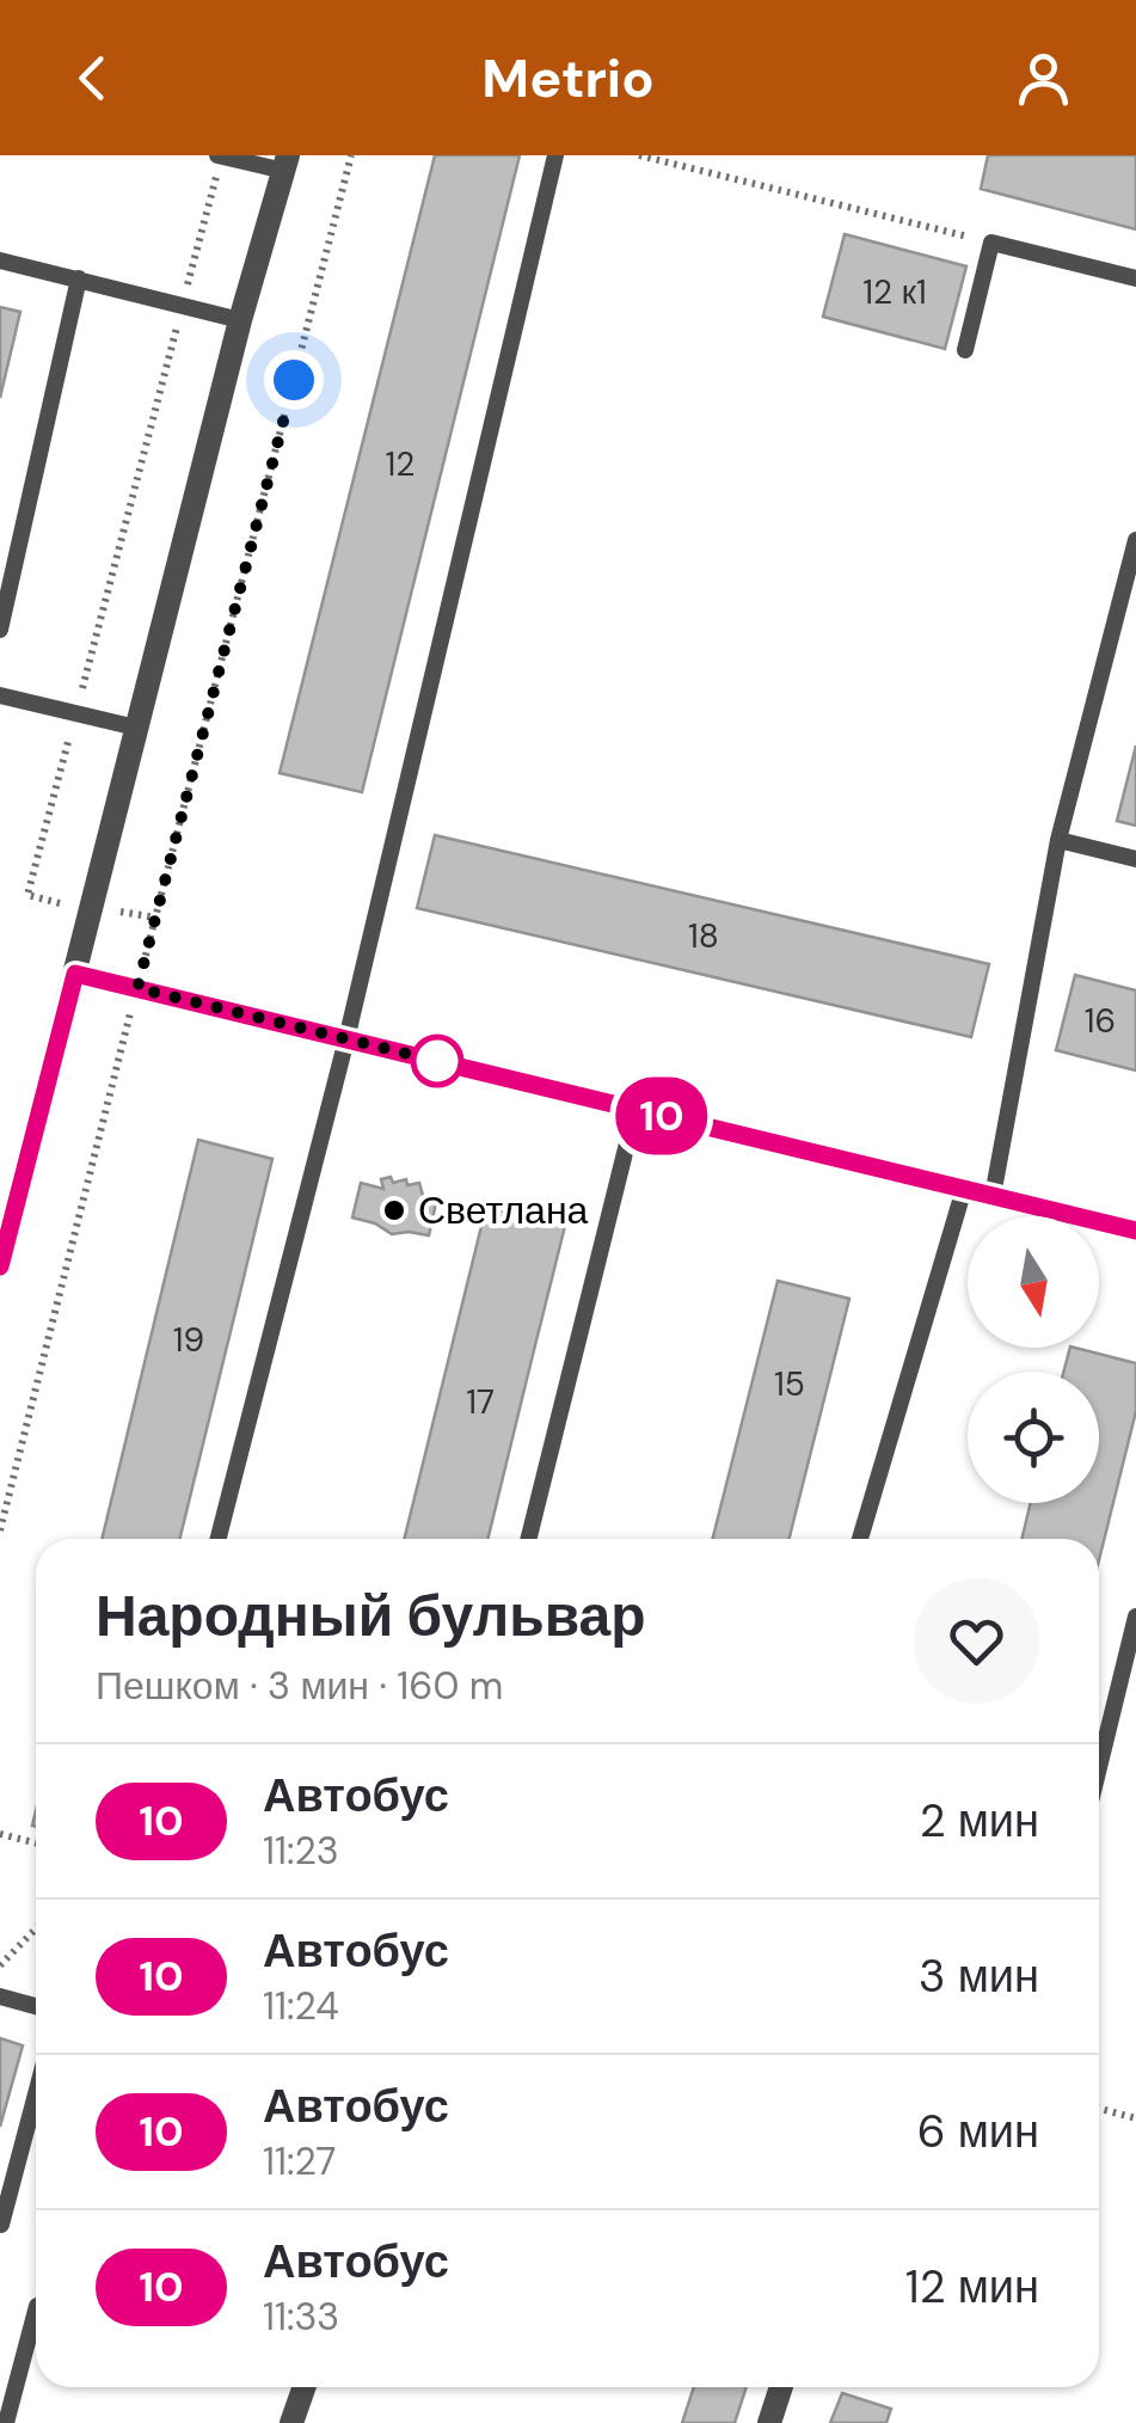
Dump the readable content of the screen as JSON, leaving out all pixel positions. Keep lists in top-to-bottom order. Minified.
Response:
{"places":["Светлана"],"lines":["bus line 10"],"house_numbers":["12 к1","12","18","16","19","15","17"],"north":"bottom","page":{"header":"Metrio","on_map":"10","heading":["Народный бульвар","Пешком · 3 мин · 160 m"],"list":[{"mark":"10","name":"Автобус","note":"11:23","value":"2 мин"},{"mark":"10","name":"Автобус","note":"11:24","value":"3 мин"},{"mark":"10","name":"Автобус","note":"11:27","value":"6 мин"},{"mark":"10","name":"Автобус","note":"11:33","value":"12 мин"}]}}
